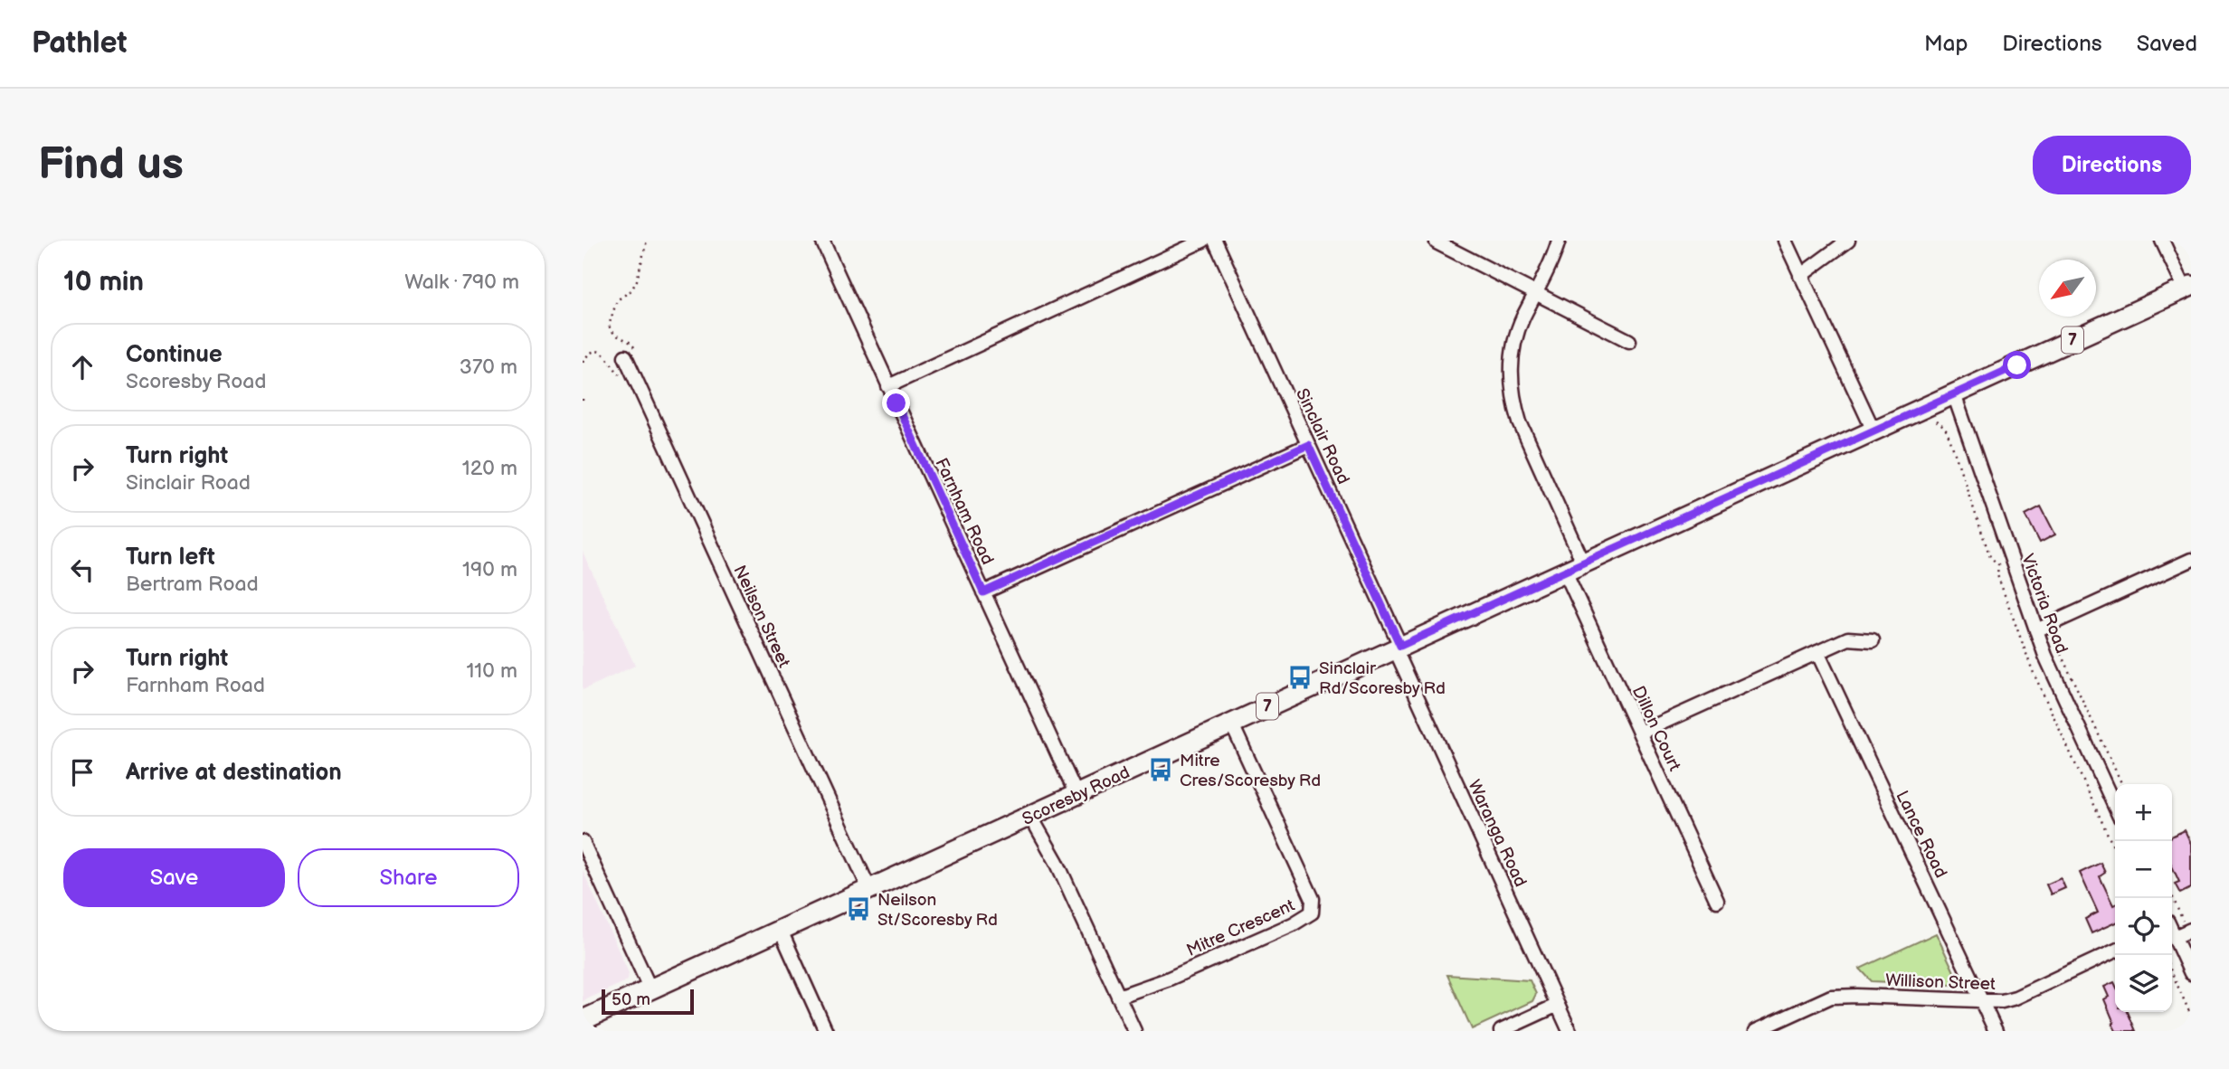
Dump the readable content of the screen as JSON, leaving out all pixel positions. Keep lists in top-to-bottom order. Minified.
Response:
{"streets":{"main road":["7","Scoresby Road"],"street":["Sinclair Road","Farnham Road","Victoria Road","Neilson Street","Dillon Court","Waranga Road","Lance Road","Mitre Crescent","Willison Street"]},"crossings":[["Sinclair Road","Scoresby Road"],["Sinclair Road","Waranga Road"],["Farnham Road","Scoresby Road"],["Victoria Road","Scoresby Road"],["Neilson Street","Scoresby Road"],["Dillon Court","Scoresby Road"],["Scoresby Road","Waranga Road"],["Scoresby Road","Mitre Crescent"],["Lance Road","Willison Street"]],"places":{"bus stop":["Sinclair Rd/Scoresby Rd","Mitre Cres/Scoresby Rd","Neilson St/Scoresby Rd"]},"scale_bar":"50 m","north":"bottom left","page":{"header":"Pathlet","nav":["Map","Directions","Saved"],"buttons":["Directions",["Save","Share"]],"title":"Find us","heading":["10 min","Walk · 790 m"],"list":[["Continue","Scoresby Road","370 m"],["Turn right","Sinclair Road","120 m"],["Turn left","Bertram Road","190 m"],["Turn right","Farnham Road","110 m"],"Arrive at destination"],"map_buttons":["+","−"],"scale":"50 m"}}
